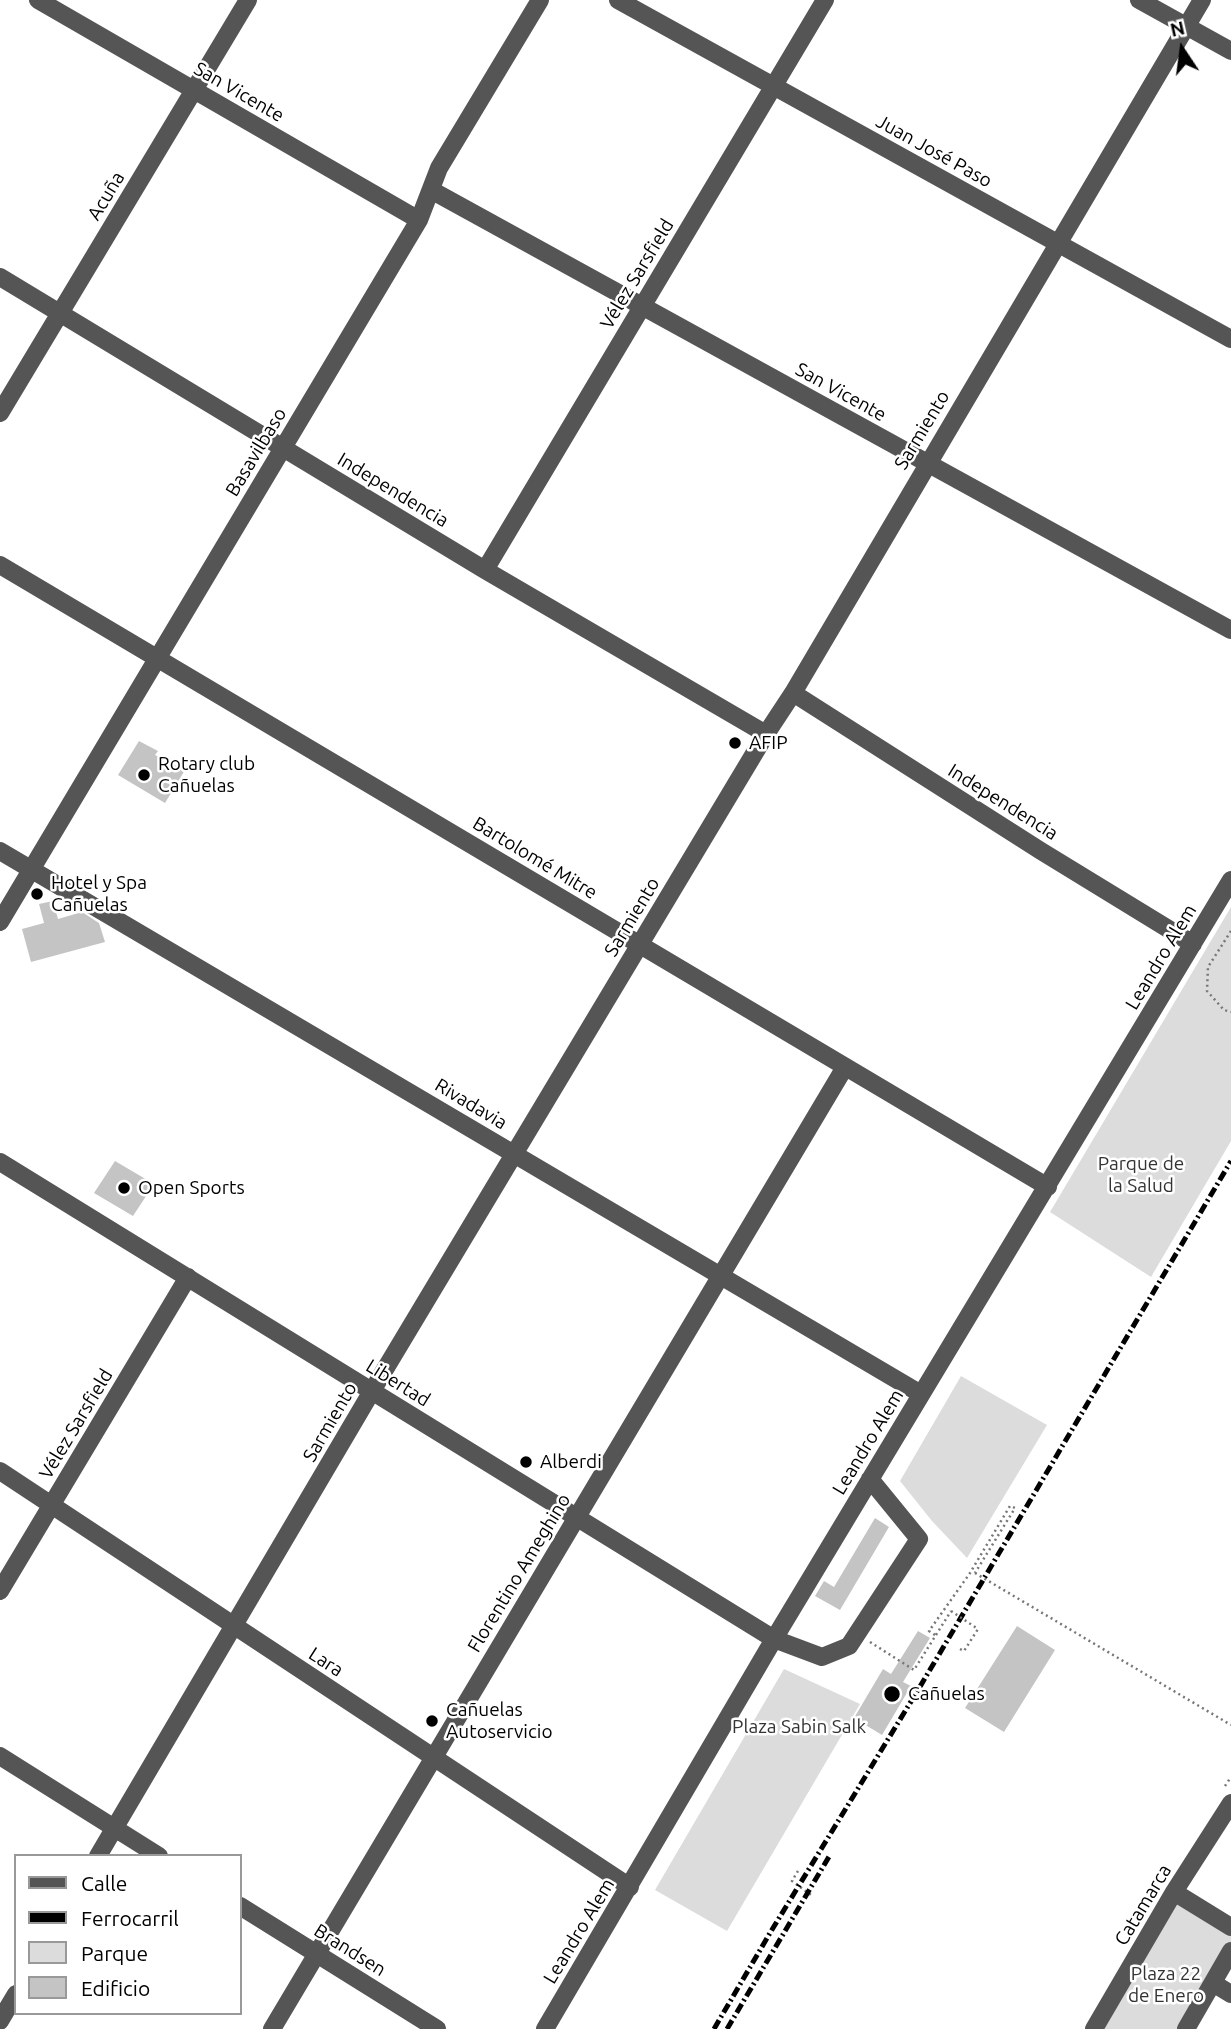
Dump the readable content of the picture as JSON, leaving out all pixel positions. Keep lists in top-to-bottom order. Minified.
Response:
{"streets":{"street":["San Vicente","Juan José Paso","Acuña","Vélez Sarsfield","Sarmiento","Basavilbaso","Independencia","Bartolomé Mitre","Leandro Alem","Rivadavia","Libertad","Florentino Ameghino","Lara","Catamarca","Brandsen"]},"crossings":[["San Vicente","Acuña"],["San Vicente","Vélez Sarsfield"],["San Vicente","Sarmiento"],["San Vicente","Basavilbaso"],["Juan José Paso","Vélez Sarsfield"],["Juan José Paso","Sarmiento"],["Acuña","Independencia"],["Vélez Sarsfield","Independencia"],["Vélez Sarsfield","Libertad"],["Vélez Sarsfield","Lara"],["Sarmiento","Independencia"],["Sarmiento","Bartolomé Mitre"],["Sarmiento","Rivadavia"],["Sarmiento","Libertad"],["Sarmiento","Lara"],["Basavilbaso","Independencia"],["Basavilbaso","Bartolomé Mitre"],["Basavilbaso","Rivadavia"],["Independencia","Leandro Alem"],["Bartolomé Mitre","Leandro Alem"],["Bartolomé Mitre","Florentino Ameghino"],["Leandro Alem","Rivadavia"],["Leandro Alem","Libertad"],["Leandro Alem","Lara"],["Rivadavia","Florentino Ameghino"],["Libertad","Florentino Ameghino"],["Florentino Ameghino","Lara"],["Florentino Ameghino","Brandsen"]],"parks":["Parque de la Salud","Plaza Sabin Salk","Plaza 22 de Enero"],"places":["AFIP","Rotary club Cañuelas","Hotel y Spa Cañuelas","Open Sports","Alberdi","Cañuelas","Cañuelas Autoservicio"],"legend":["Calle","Ferrocarril","Parque","Edificio"],"north":"top"}
